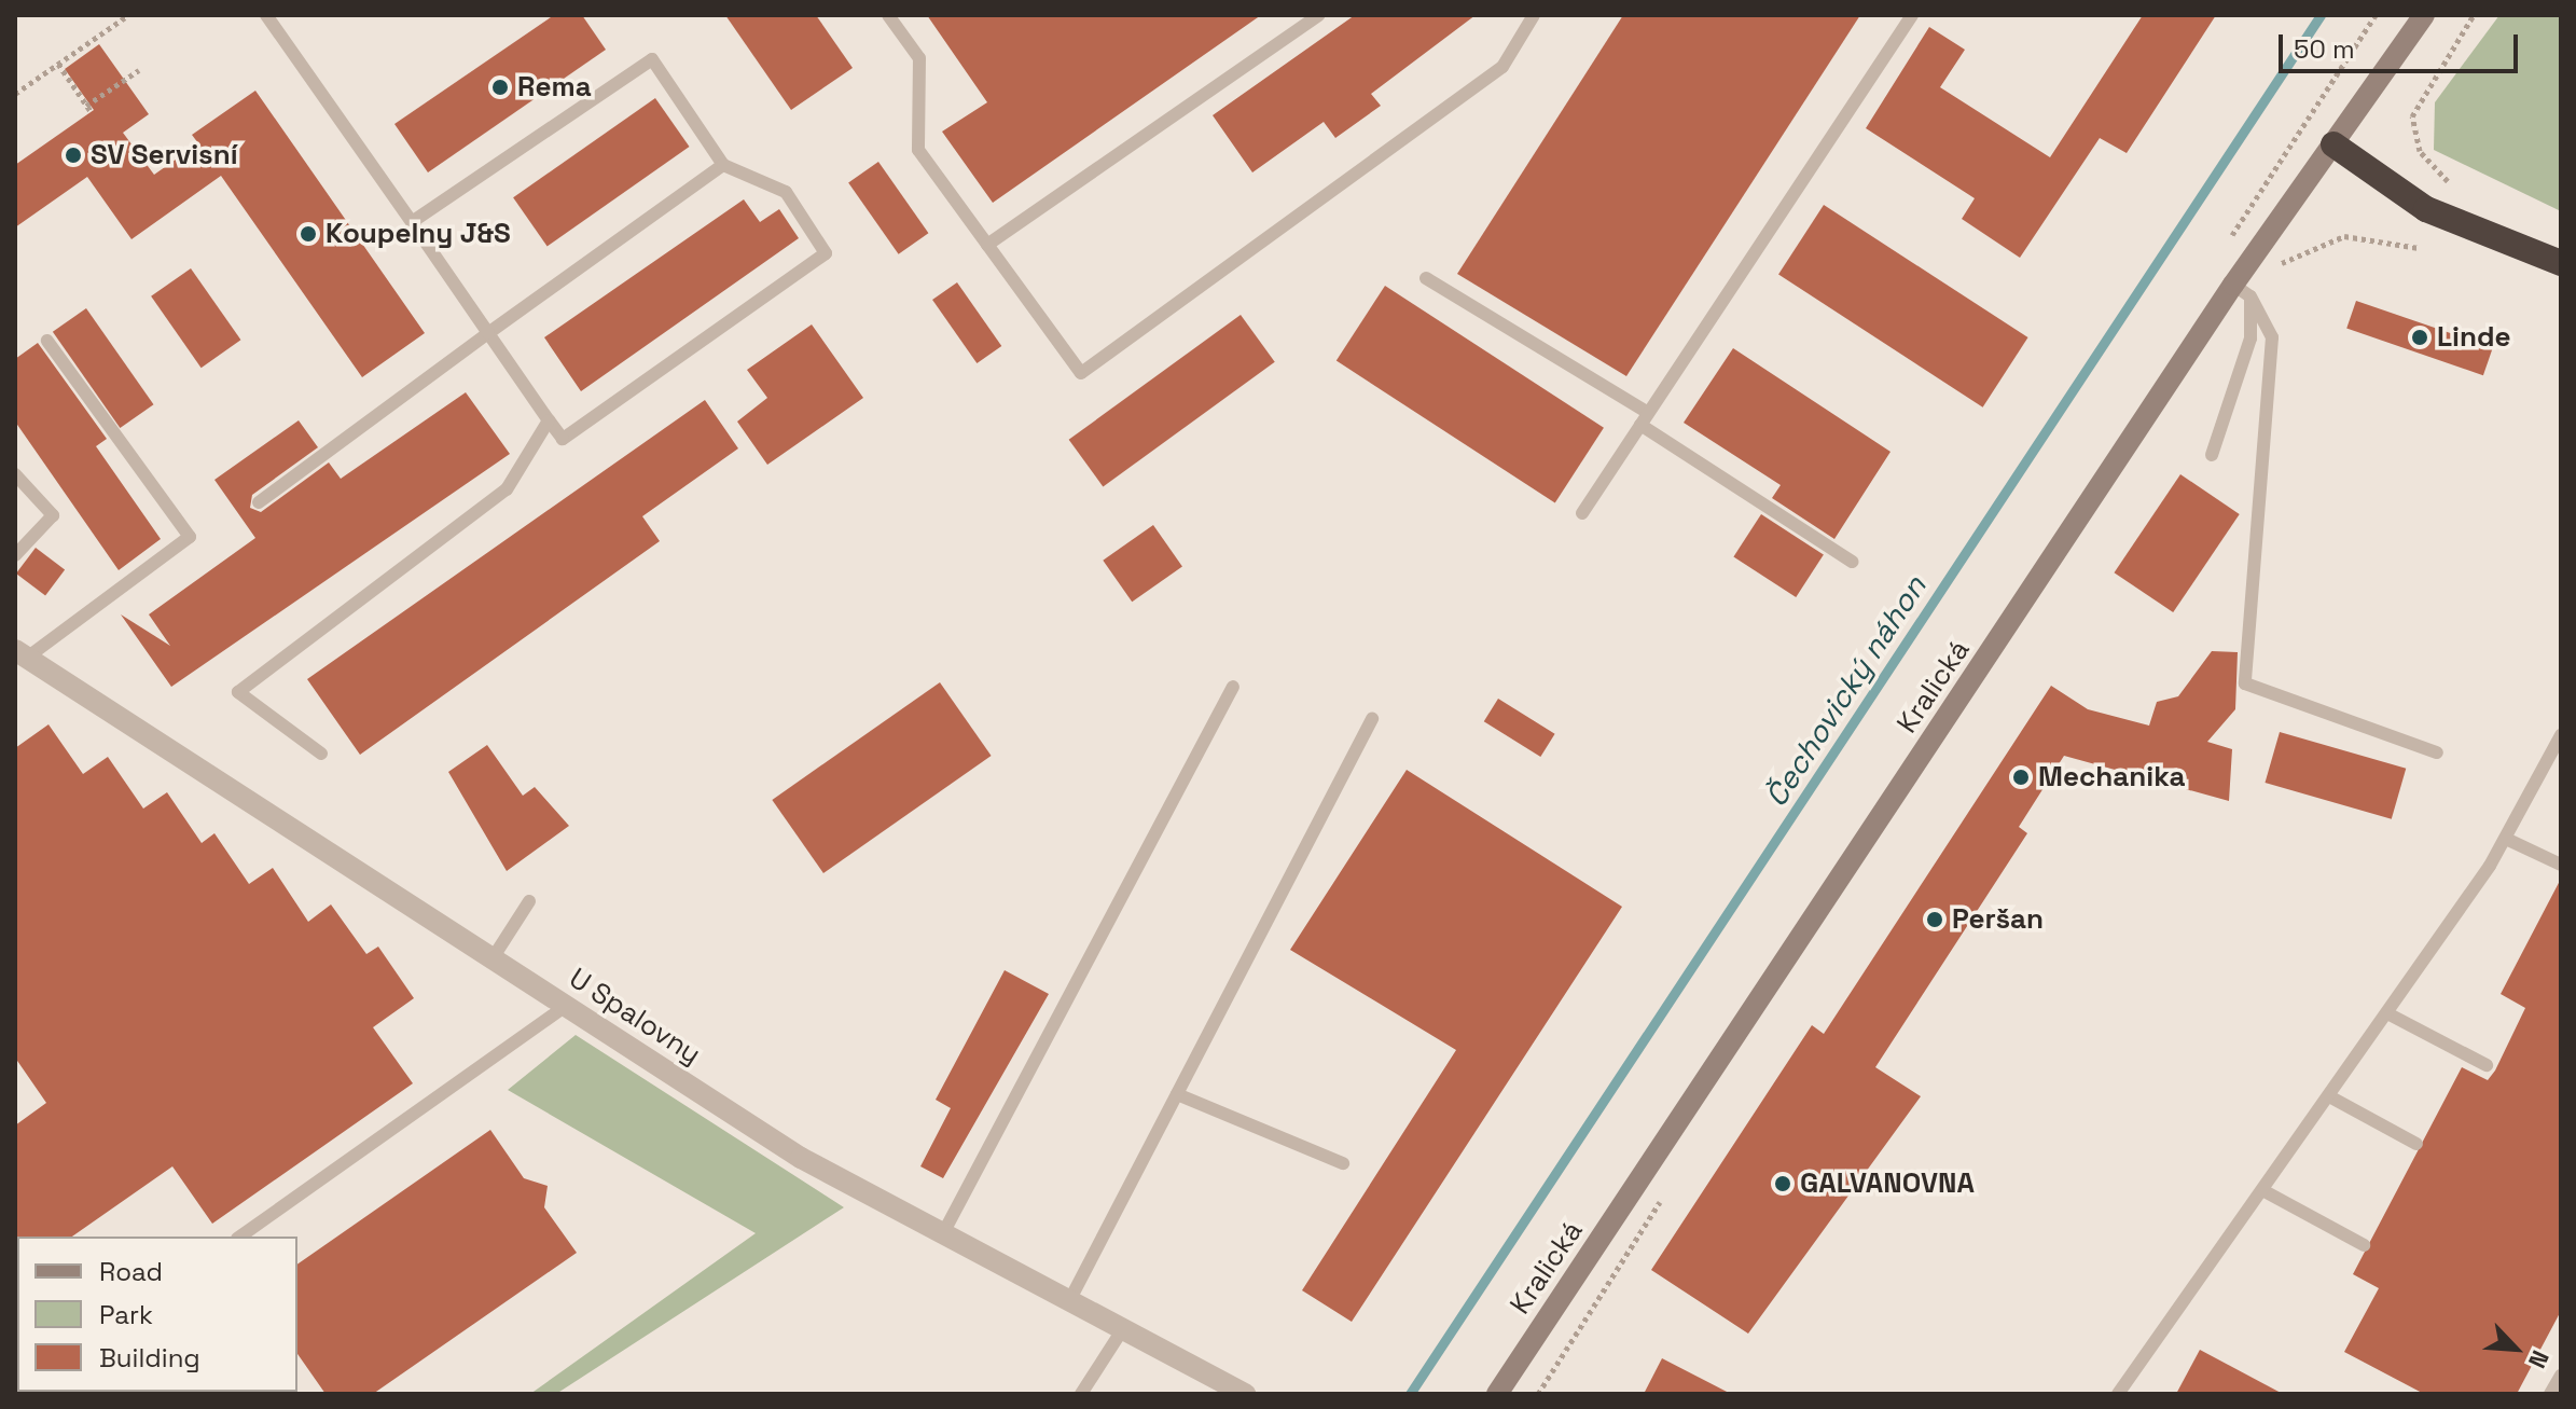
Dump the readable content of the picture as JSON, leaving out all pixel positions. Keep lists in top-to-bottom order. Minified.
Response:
{"streets":{"main road":["Kralická"],"street":["U Spalovny"]},"water":["Čechovický náhon"],"places":["Rema","SV Servisní","Koupelny J&S","Linde","Mechanika","Peršan","GALVANOVNA"],"legend":["Road","Park","Building"],"scale_bar":"50 m","north":"bottom right"}
